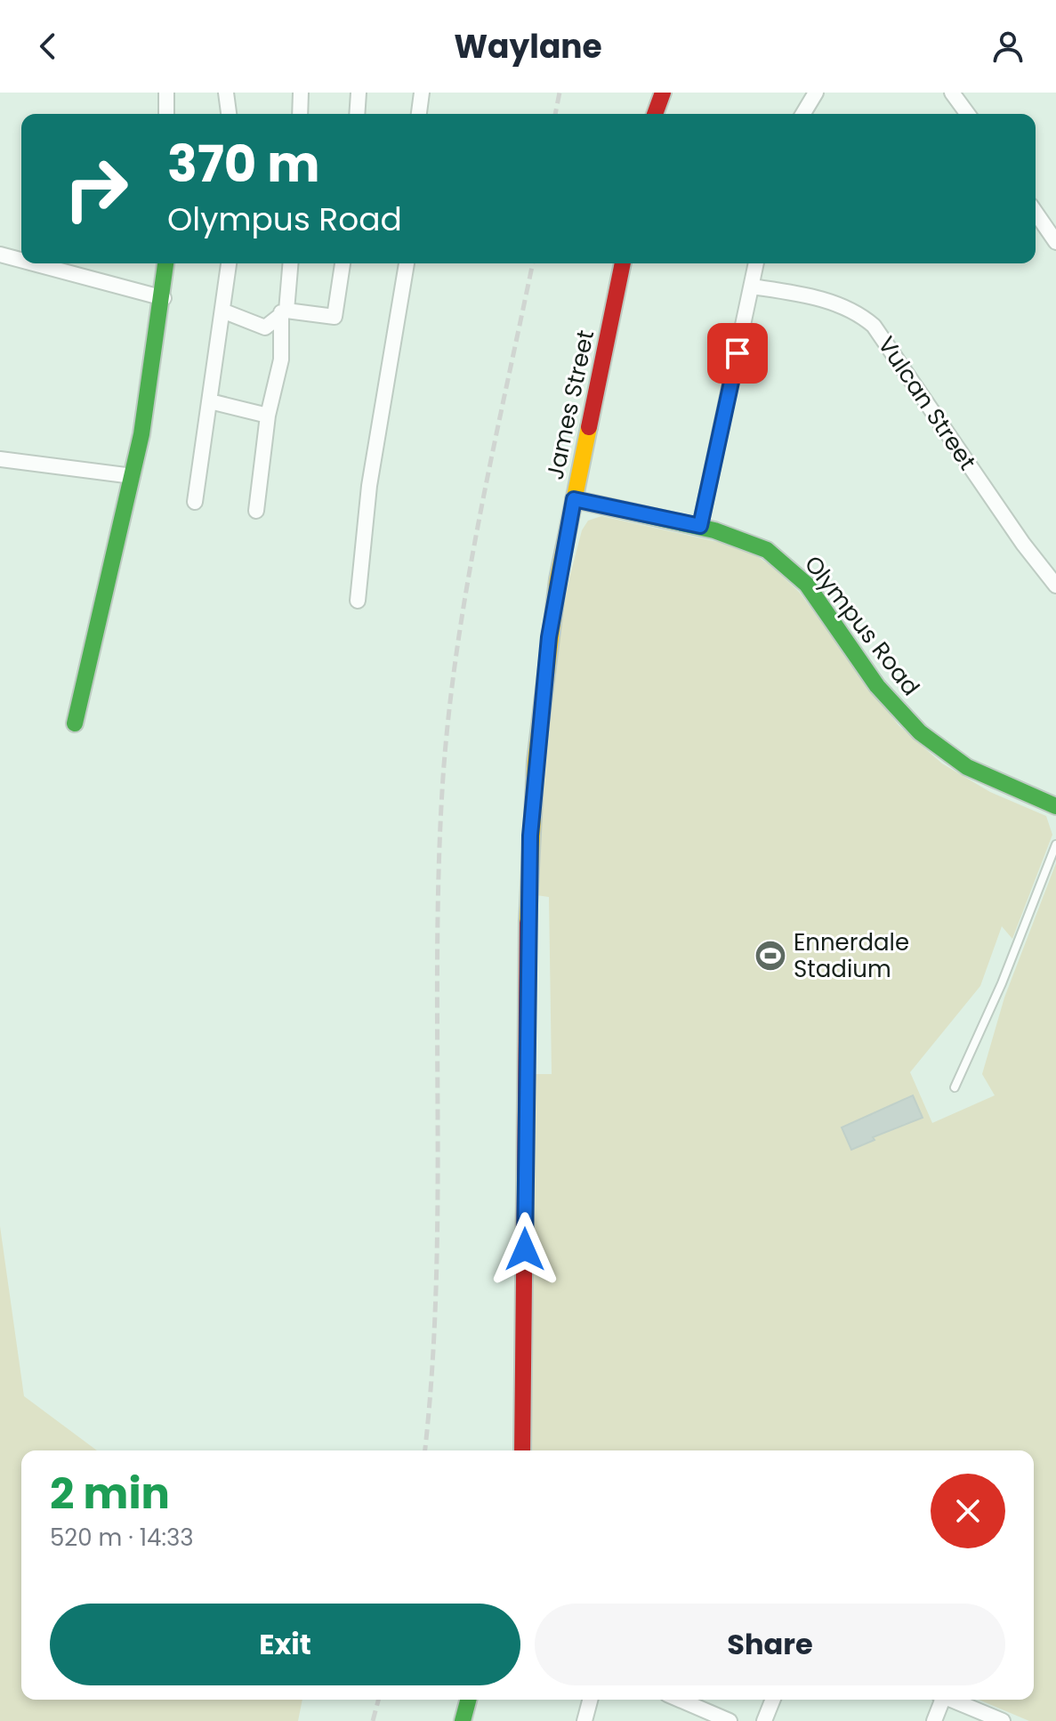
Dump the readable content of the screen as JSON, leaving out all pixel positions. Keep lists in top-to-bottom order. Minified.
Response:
{"streets":{"street":["Vulcan Street","James Street","Olympus Road"]},"crossings":[["James Street","Olympus Road"]],"places":{"sports":["Ennerdale Stadium"]},"page":{"header":"Waylane","turn":["370 m","Olympus Road"],"heading":["2 min","520 m · 14:33"],"buttons":["Exit","Share"]}}
